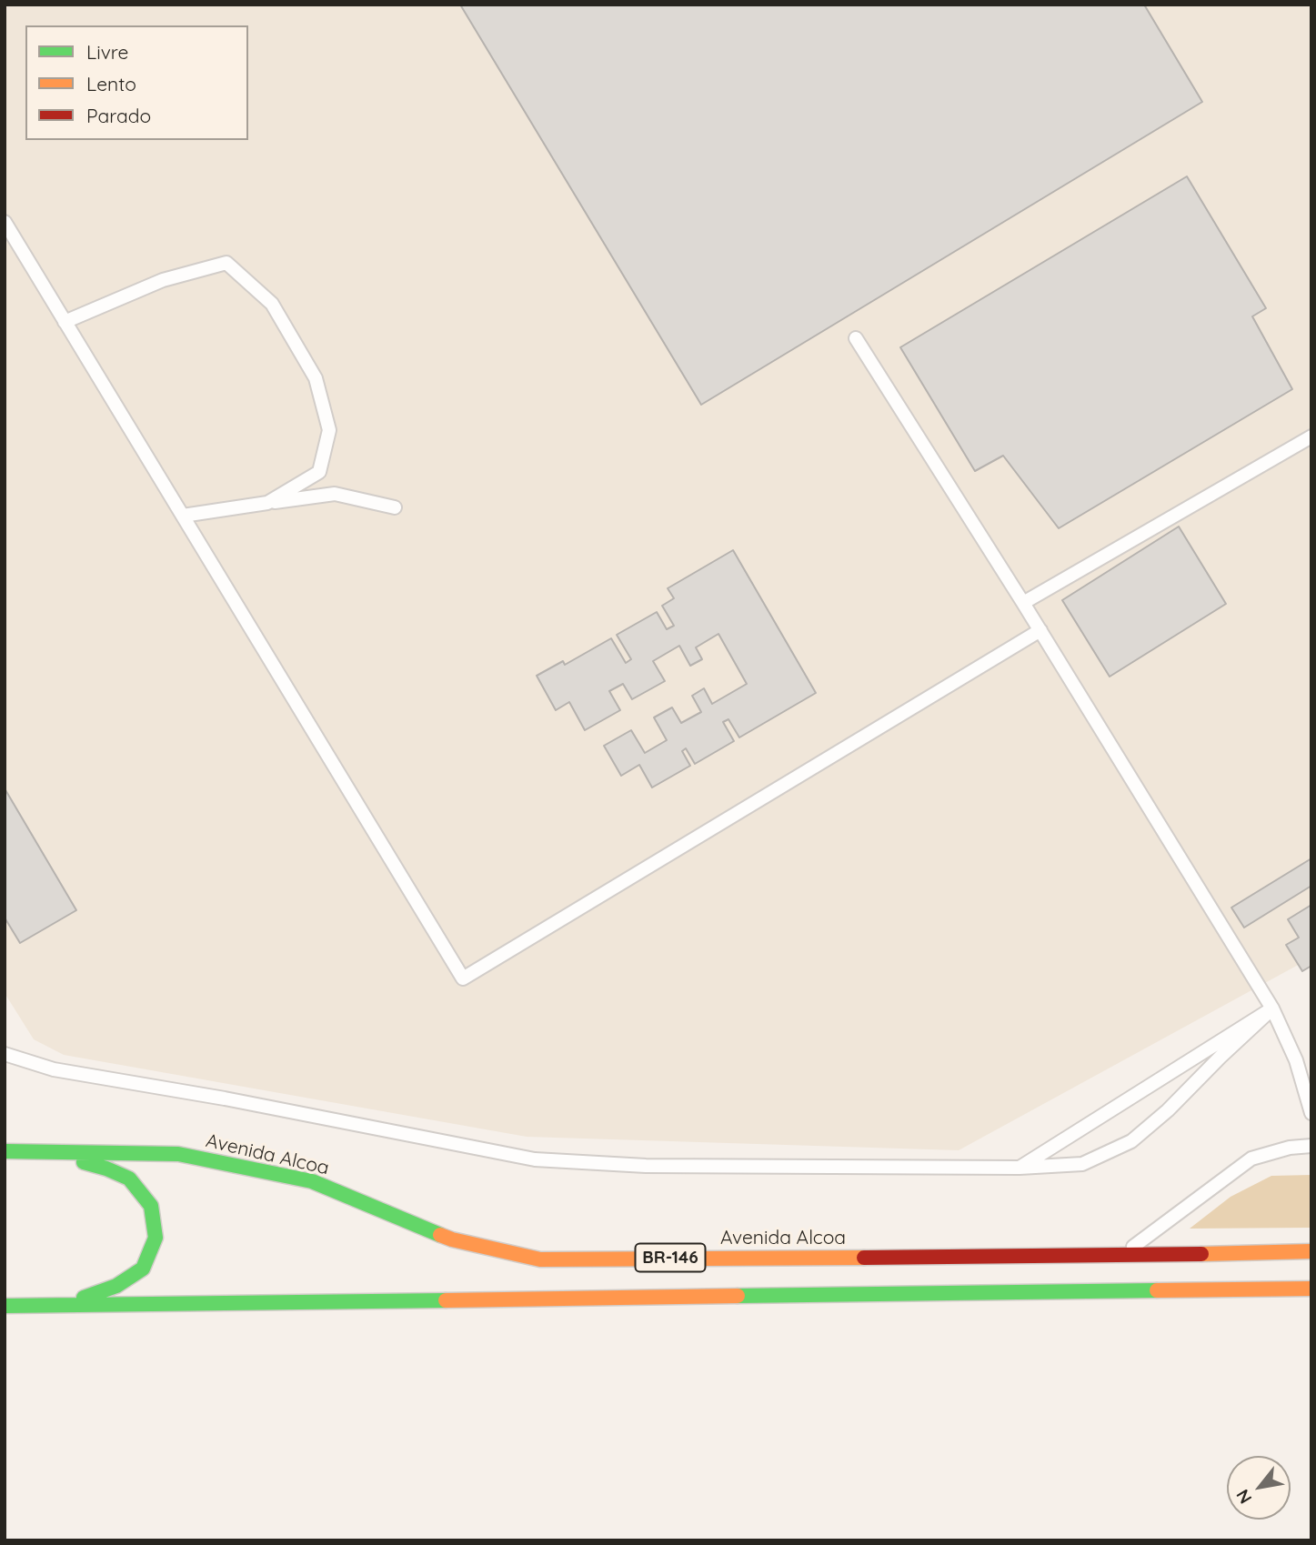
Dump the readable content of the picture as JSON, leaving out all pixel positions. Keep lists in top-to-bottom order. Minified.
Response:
{"streets":{"main road":["Avenida Alcoa","BR-146"]},"legend":["Livre","Lento","Parado"],"north":"bottom left"}
